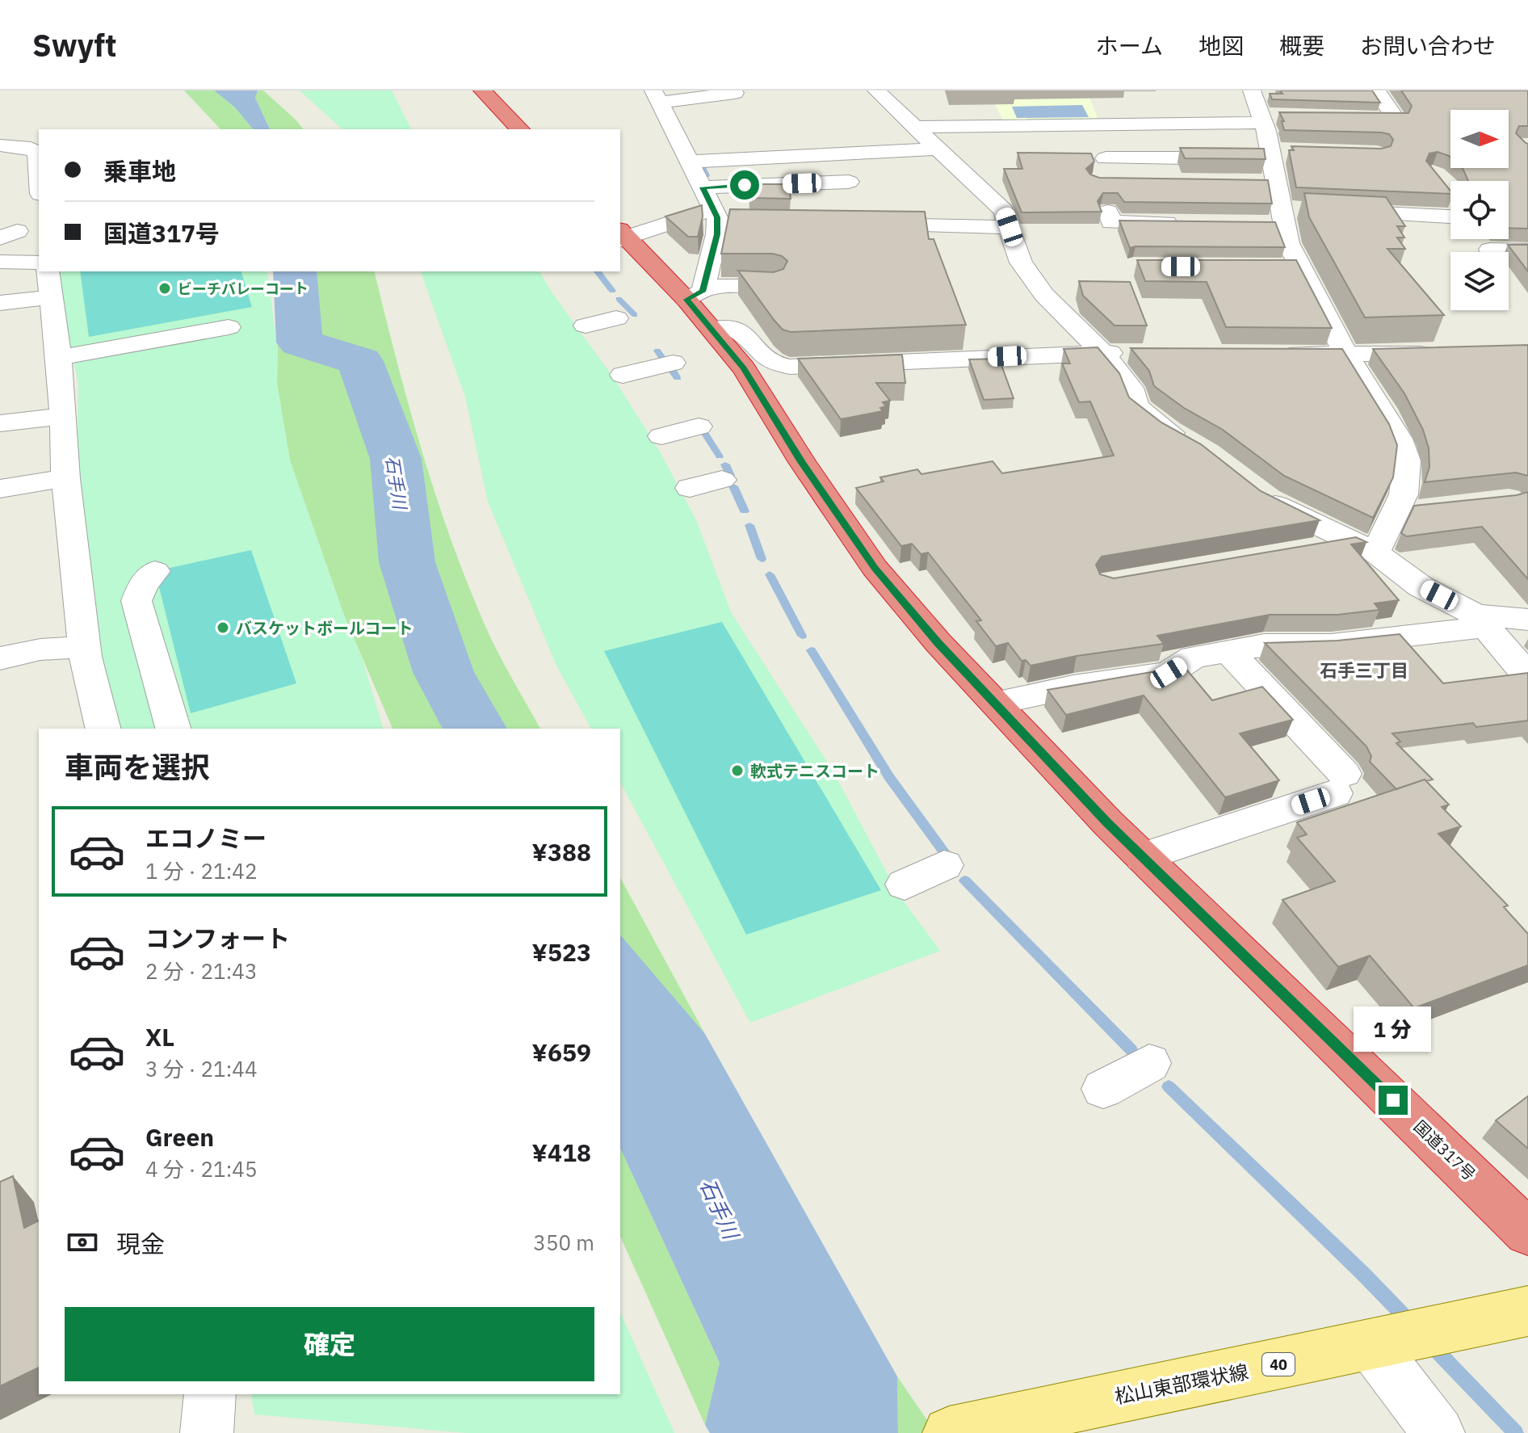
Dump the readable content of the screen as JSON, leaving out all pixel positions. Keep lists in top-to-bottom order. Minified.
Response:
{"streets":{"highway":["国道317号"],"main road":["40","松山東部環状線"]},"districts":["石手三丁目"],"water":["石手川"],"places":["ビーチバレーコート","バスケットボールコート","軟式テニスコート"],"north":"right","page":{"header":"Swyft","nav":["ホーム","地図","概要","お問い合わせ"],"banner":["乗車地","国道317号"],"heading":"車両を選択","list":[{"name":"エコノミー","note":"1 分 · 21:42","value":"¥388"},{"name":"コンフォート","note":"2 分 · 21:43","value":"¥523"},{"name":"XL","note":"3 分 · 21:44","value":"¥659"},{"name":"Green","note":"4 分 · 21:45","value":"¥418"}],"bubble":"1 分","pay":["現金","350 m"],"buttons":"確定"}}
